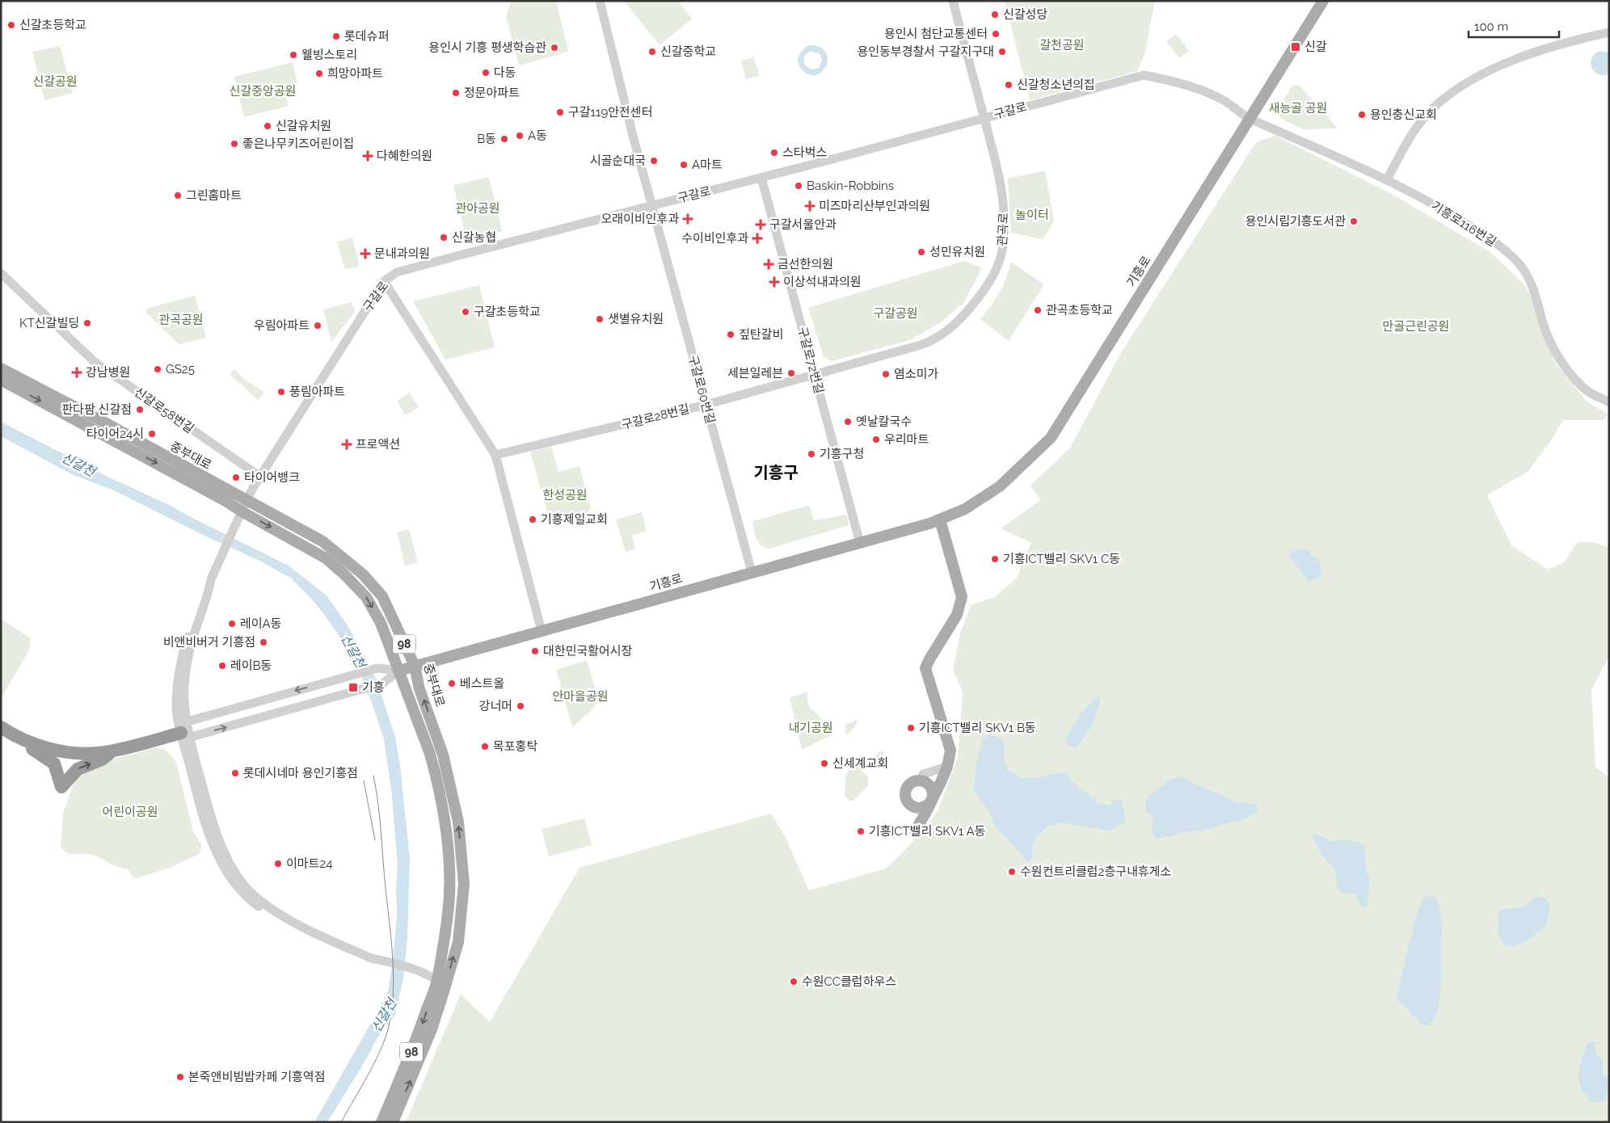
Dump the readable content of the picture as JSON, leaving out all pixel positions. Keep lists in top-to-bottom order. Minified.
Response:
{"streets":{"main road":["기흥로","중부대로","98"],"street":["구갈로","기흥로116번길","관곡로","구갈로72번길","구갈로60번길","신갈로58번길","구갈로28번길"]},"crossings":[["구갈로","기흥로116번길"],["구갈로","관곡로"],["구갈로","기흥로"],["구갈로","구갈로72번길"],["구갈로","구갈로60번길"],["구갈로","신갈로58번길"],["구갈로","중부대로"],["기흥로116번길","기흥로"],["관곡로","구갈로72번길"],["관곡로","구갈로28번길"],["기흥로","구갈로72번길"],["기흥로","구갈로60번길"],["기흥로","중부대로"],["구갈로72번길","구갈로28번길"],["구갈로60번길","구갈로28번길"]],"districts":["기흥구"],"water":["신갈천"],"parks":["갈천공원","신갈공원","신갈중앙공원","새능골 공원","관아공원","놀이터","구갈공원","관곡공원","만골근린공원","한성공원","안마을공원","내기공원","어린이공원"],"places":{"other":["신갈성당","신갈초등학교","용인시 첨단교통센터","롯데슈퍼","용인시 기흥 평생학습관","신갈중학교","용인동부경찰서 구갈지구대","웰빙스토리","다동","희망아파트","신갈청소년의집","정문아파트","구갈119안전센터","용인충신교회","신갈유치원","A동","B동","좋은나무키즈어린이집","스타벅스","시골순대국","A마트","Baskin-Robbins","그린홈마트","용인시립기흥도서관","신갈농협","성민유치원","관곡초등학교","구갈초등학교","샛별유치원","KT신갈빌딩","우림아파트","짚탄갈비","GS25","세븐일레븐","염소미가","풍림아파트","판다팜 신갈점","옛날칼국수","타이어24시","우리마트","기흥구청","타이어뱅크","기흥제일교회","기흥ICT밸리 SKV1 C동","레이A동","비앤비버거 기흥점","대한민국활어시장","레이B동","베스트올","강너머","기흥ICT밸리 SKV1 B동","목포홍탁","신세계교회","롯데시네마 용인기흥점","기흥ICT밸리 SKV1 A동","이마트24","수원컨트리클럽2층구내휴게소","수원CC클럽하우스","본죽앤비빔밥카페 기흥역점"],"transit":["신갈","기흥"],"health":["다혜한의원","미즈마리산부인과의원","오래이비인후과","구갈서울안과","수이비인후과","문내과의원","금선한의원","이상석내과의원","강남병원","프로액션"]},"scale_bar":"100 m"}
